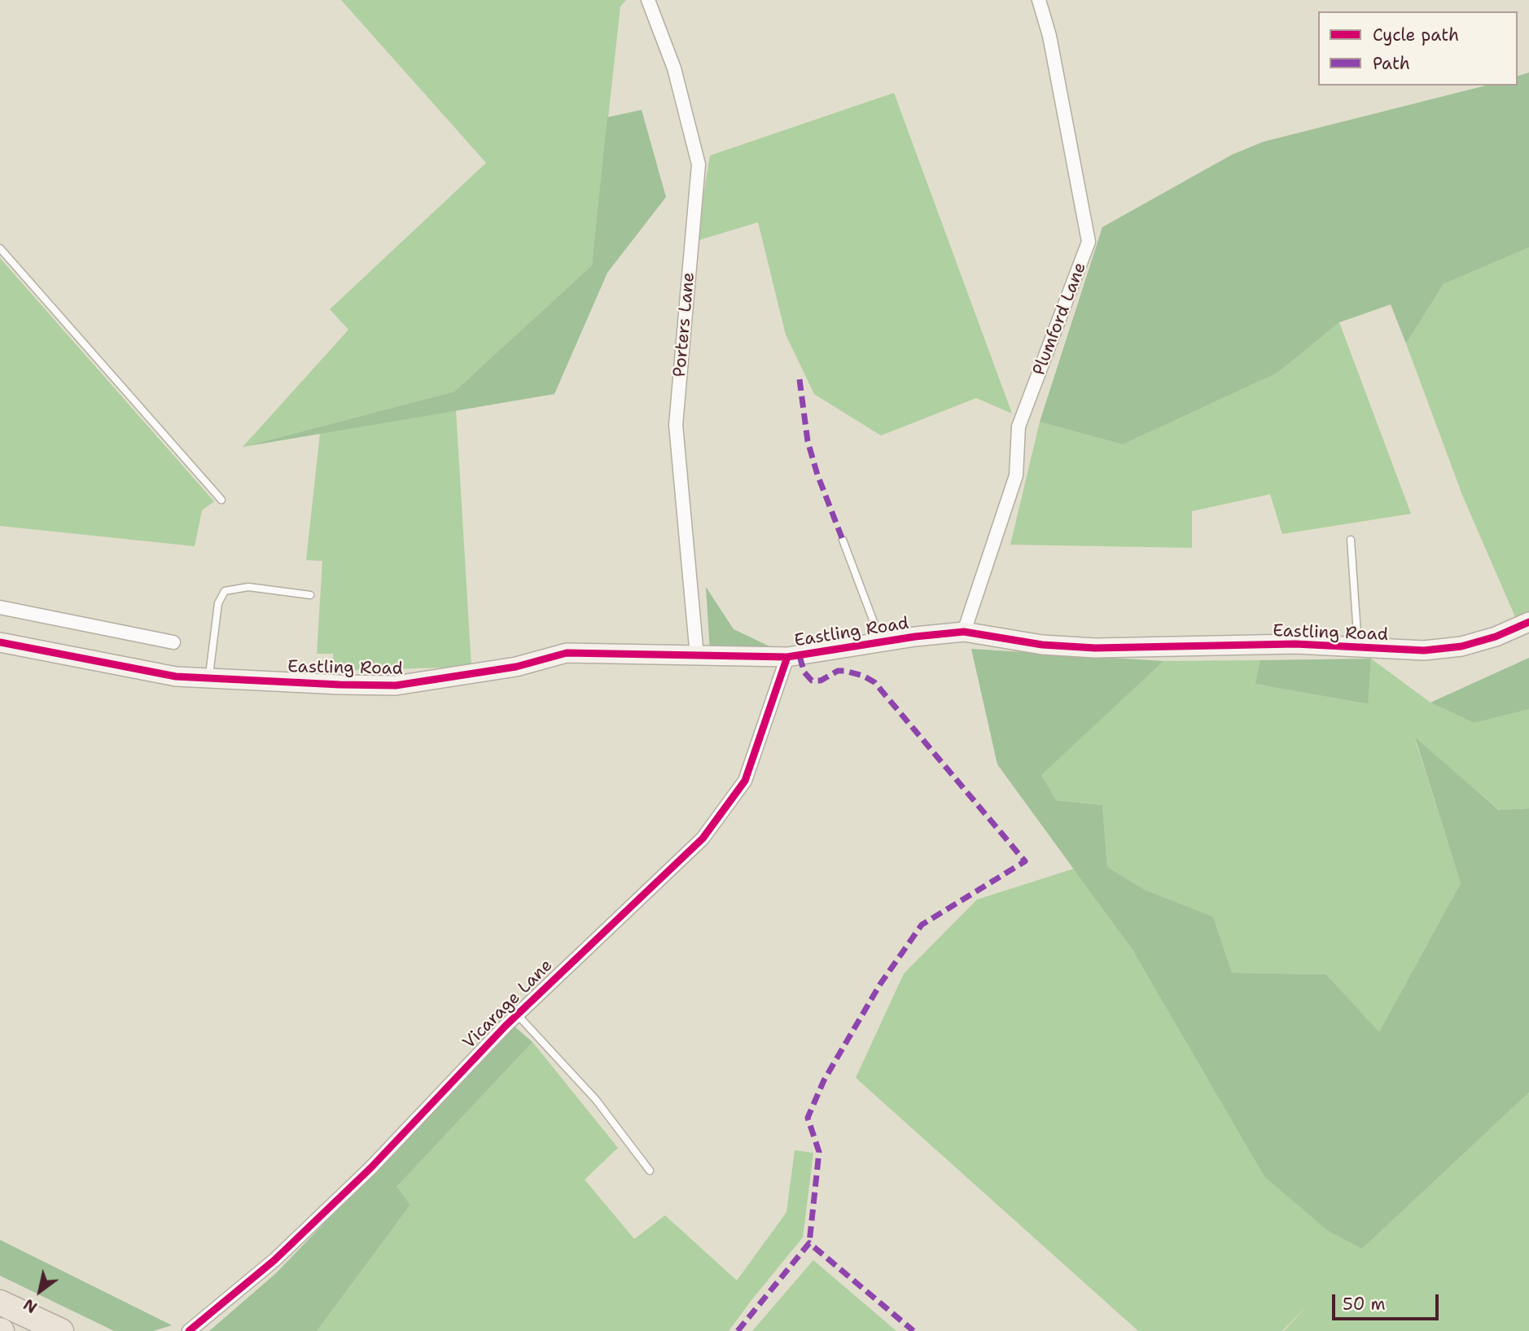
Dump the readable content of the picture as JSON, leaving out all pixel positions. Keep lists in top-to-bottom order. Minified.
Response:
{"streets":{"street":["Plumford Lane","Porters Lane","Eastling Road","Vicarage Lane"]},"crossings":[["Plumford Lane","Eastling Road"],["Porters Lane","Eastling Road"],["Eastling Road","Vicarage Lane"]],"legend":["Cycle path","Path"],"scale_bar":"50 m","north":"bottom left"}
